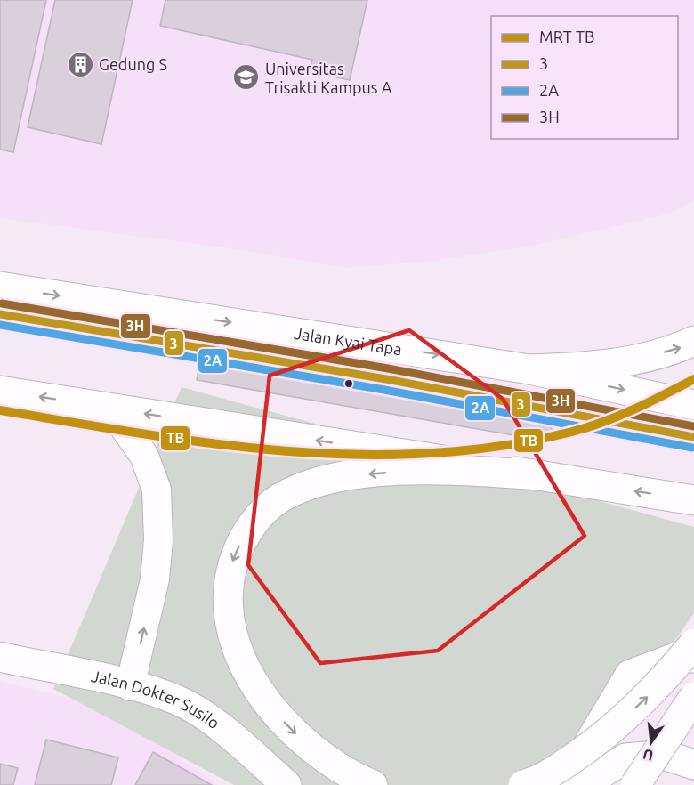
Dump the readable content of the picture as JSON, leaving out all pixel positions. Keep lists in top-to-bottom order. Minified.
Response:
{"streets":{"main road":["Jalan Kyai Tapa","Jalan Dokter Susilo"]},"places":{"building":["Gedung S"],"school or university":["Universitas Trisakti Kampus A"]},"lines":["transit line 3H","transit line 3","transit line 2A","metro line TB"],"legend":["MRT TB","3","2A","3H"],"north":"bottom"}
